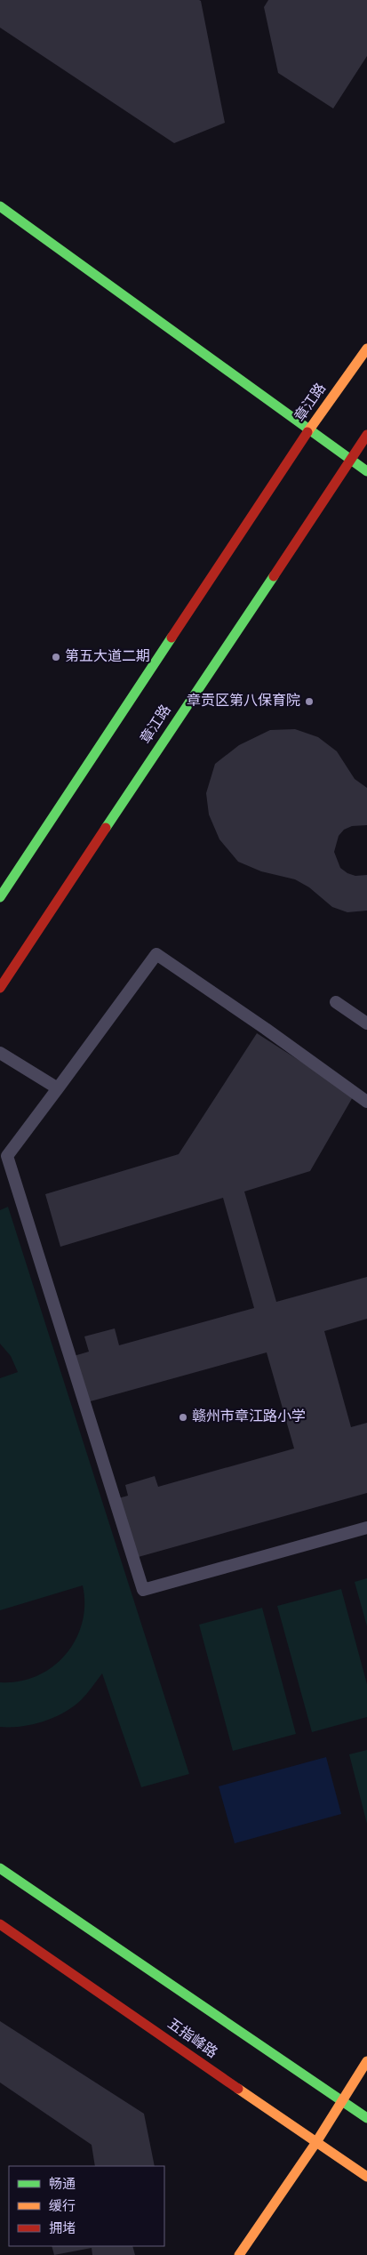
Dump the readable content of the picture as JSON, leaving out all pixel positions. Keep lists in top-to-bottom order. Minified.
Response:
{"streets":{"main road":["章江路","五指峰路"]},"places":["第五大道二期","章贡区第八保育院","赣州市章江路小学"],"legend":["畅通","缓行","拥堵"]}
